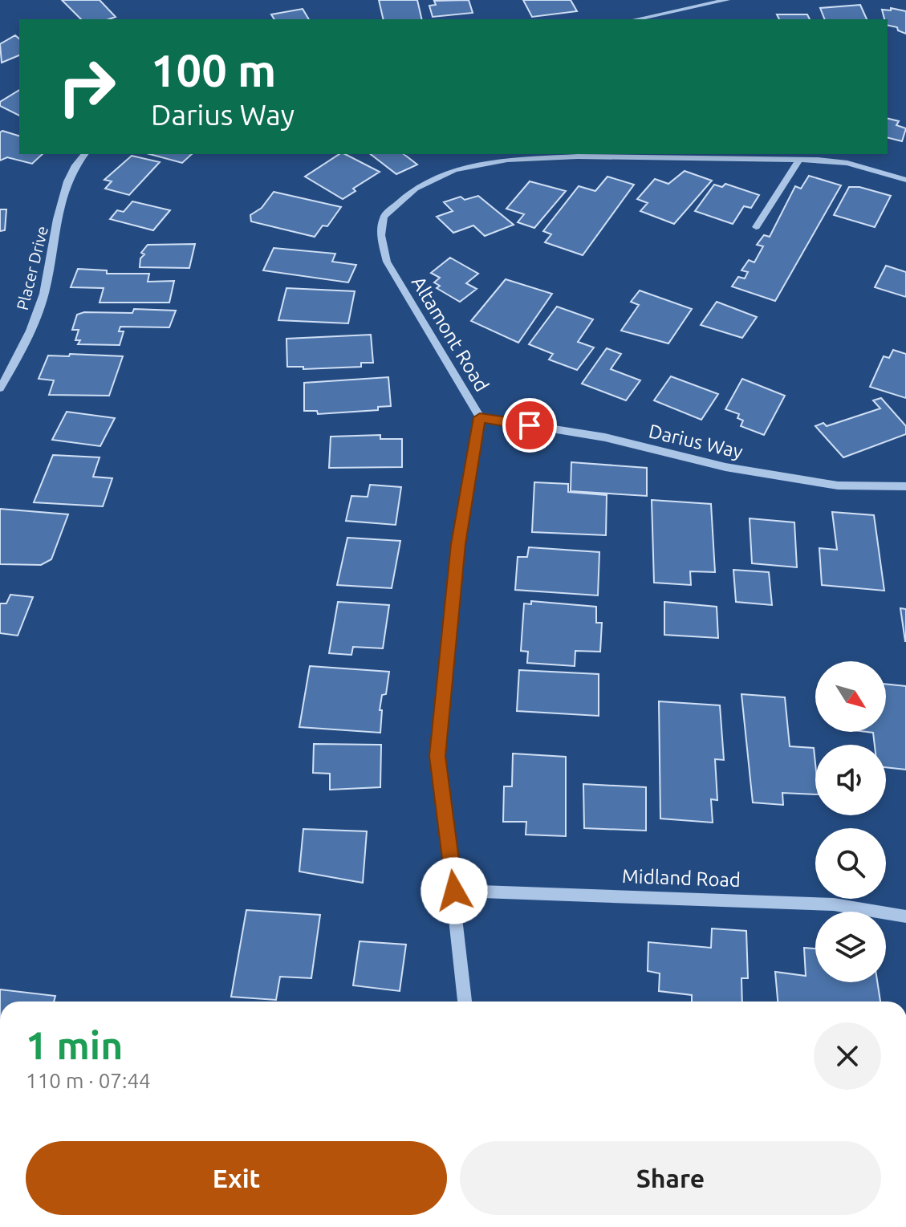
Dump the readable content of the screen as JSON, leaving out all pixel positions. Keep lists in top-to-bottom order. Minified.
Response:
{"streets":{"street":["Placer Drive","Altamont Road","Darius Way","Midland Road"]},"crossings":[["Altamont Road","Darius Way"],["Altamont Road","Midland Road"]],"north":"bottom right","page":{"turn":["100 m","Darius Way"],"heading":["1 min","110 m · 07:44"],"buttons":["Exit","Share"]}}
